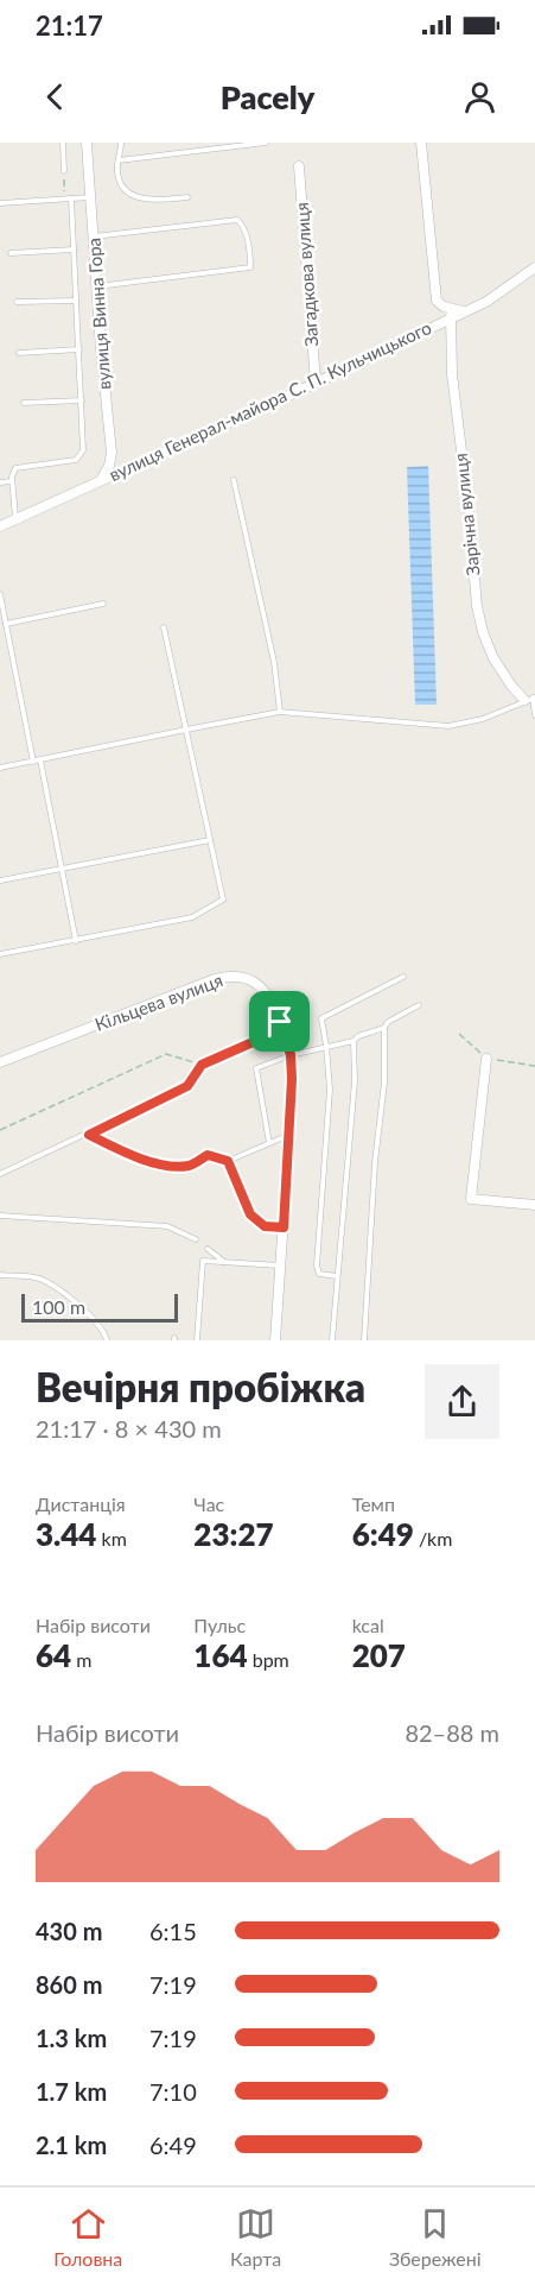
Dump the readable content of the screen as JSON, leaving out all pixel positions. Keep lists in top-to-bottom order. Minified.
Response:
{"streets":{"street":["Загадкова вулиця","вулиця Винна Гора","вулиця Генерал-майора С. П. Кульчицького","Зарічна вулиця","Кільцева вулиця"]},"crossings":[["Загадкова вулиця","вулиця Генерал-майора С. П. Кульчицького"],["вулиця Винна Гора","вулиця Генерал-майора С. П. Кульчицького"],["вулиця Генерал-майора С. П. Кульчицького","Зарічна вулиця"]],"scale_bar":"100 m","page":{"status":"21:17","header":"Pacely","scale":"100 m","heading":["Вечірня пробіжка","21:17 · 8 × 430 m"],"stats":[["Дистанція","3.44 km"],["Час","23:27"],["Темп","6:49 /km"],["Набір висоти","64 m"],["Пульс","164 bpm"],["kcal","207"]],"chart":["Набір висоти","82–88 m"],"list":[{"name":"430 m","note":"6:15"},{"name":"860 m","note":"7:19"},{"name":"1.3 km","note":"7:19"},{"name":"1.7 km","note":"7:10"},{"name":"2.1 km","note":"6:49"}],"tabs":["Головна","Карта","Збережені"]}}
